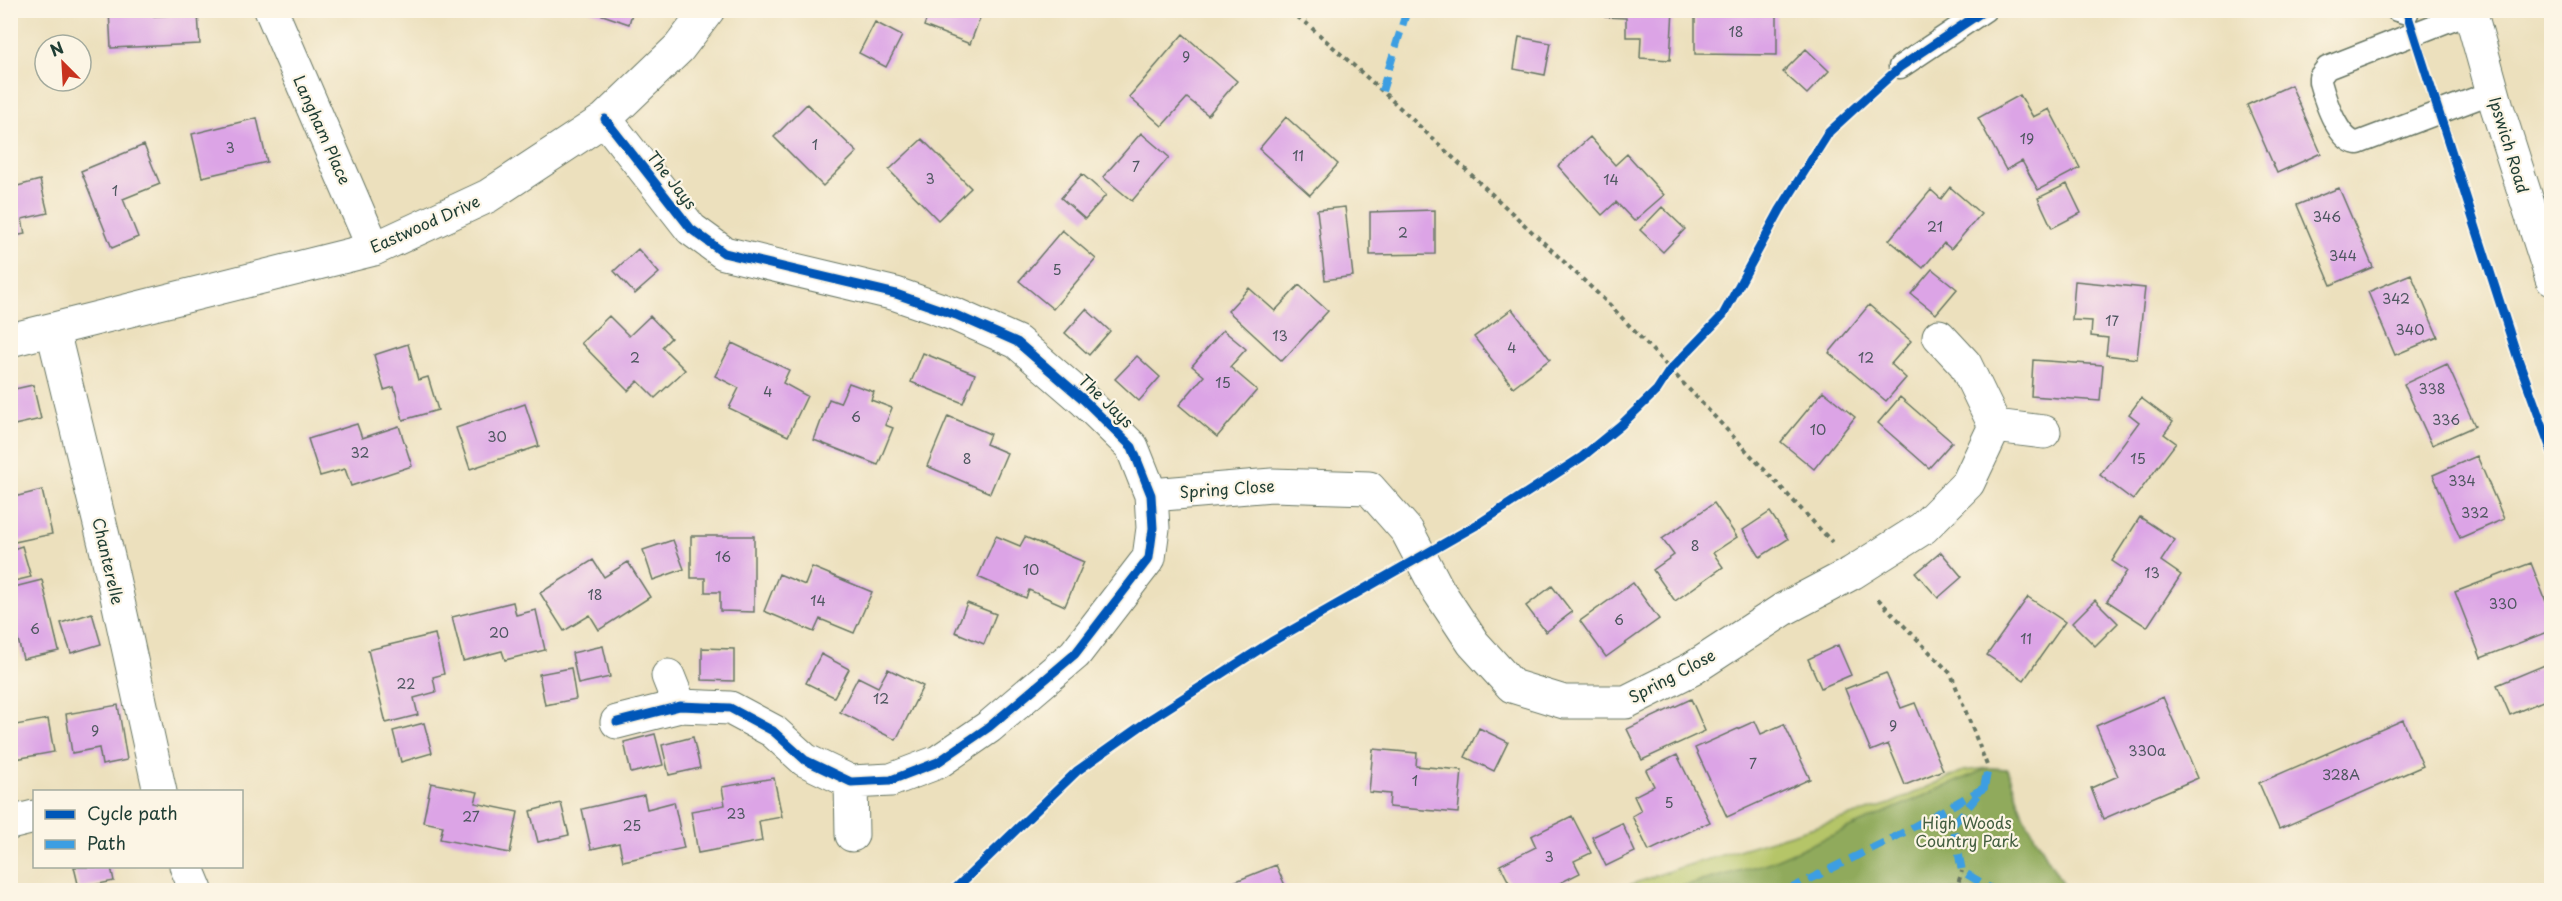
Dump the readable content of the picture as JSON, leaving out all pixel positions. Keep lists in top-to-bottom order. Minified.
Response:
{"streets":{"street":["Langham Place","Ipswich Road","The Jays","Eastwood Drive","Spring Close","Chanterelle"]},"crossings":[["Langham Place","Eastwood Drive"],["The Jays","Eastwood Drive"],["The Jays","Spring Close"],["Eastwood Drive","Chanterelle"]],"parks":["High Woods Country Park"],"house_numbers":["18","9","19","1","3","11","7","3","14","1","346","21","2","344","5","342","17","340","13","4","2","12","15","338","4","6","336","10","30","32","8","15","334","332","8","16","10","13","18","14","330","6","6","20","11","22","12","9","9","330a","7","328A","1","5","23","27","25","3"],"legend":["Cycle path","Path"],"north":"top left"}
